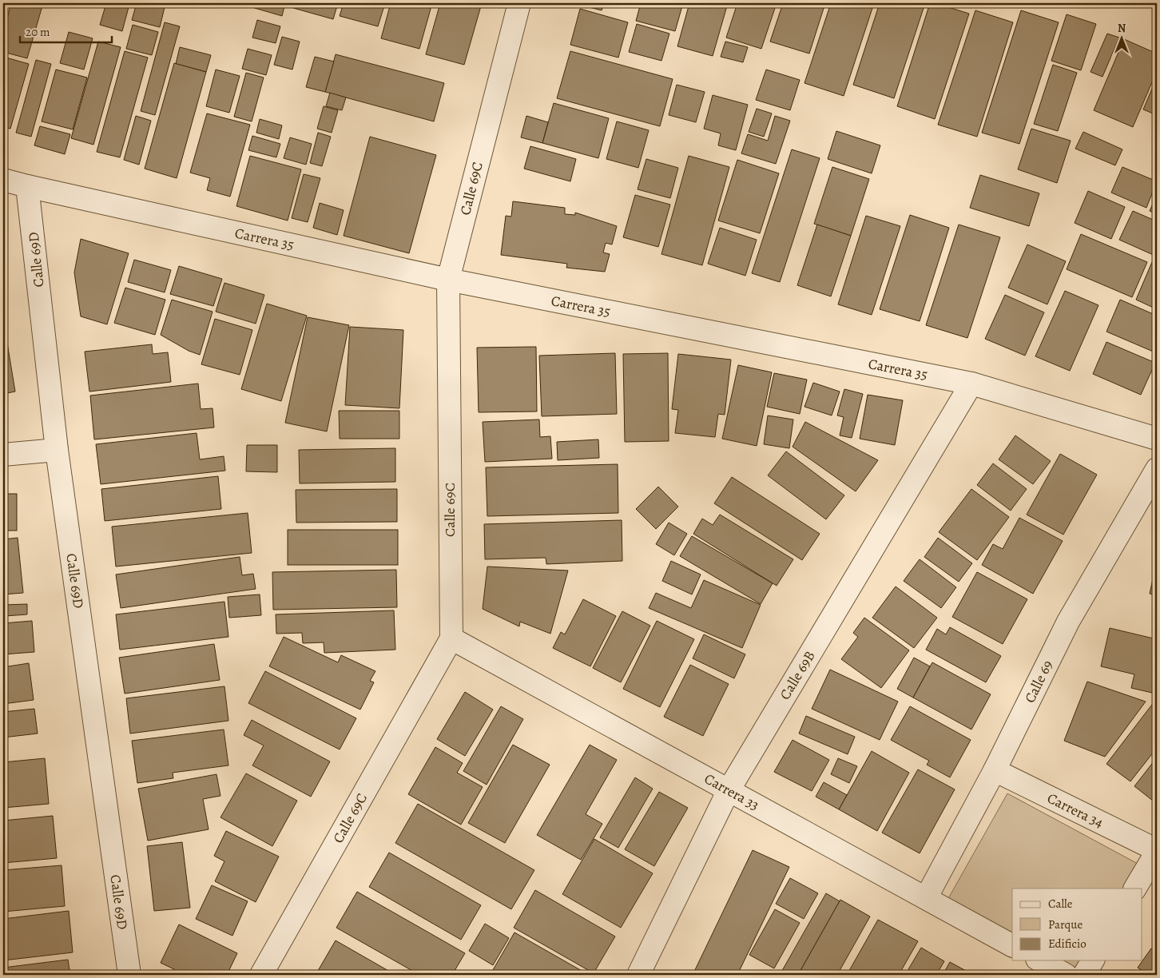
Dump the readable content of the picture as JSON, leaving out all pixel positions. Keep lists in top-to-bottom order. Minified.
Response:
{"streets":{"street":["Calle 69C","Carrera 35","Calle 69D","Calle 69B","Calle 69","Carrera 33","Carrera 34"]},"crossings":[["Calle 69C","Carrera 35"],["Calle 69C","Carrera 33"],["Carrera 35","Calle 69D"],["Carrera 35","Calle 69B"],["Calle 69B","Carrera 33"],["Calle 69","Carrera 33"],["Calle 69","Carrera 34"]],"legend":["Calle","Parque","Edificio"],"scale_bar":"20 m","north":"top"}
